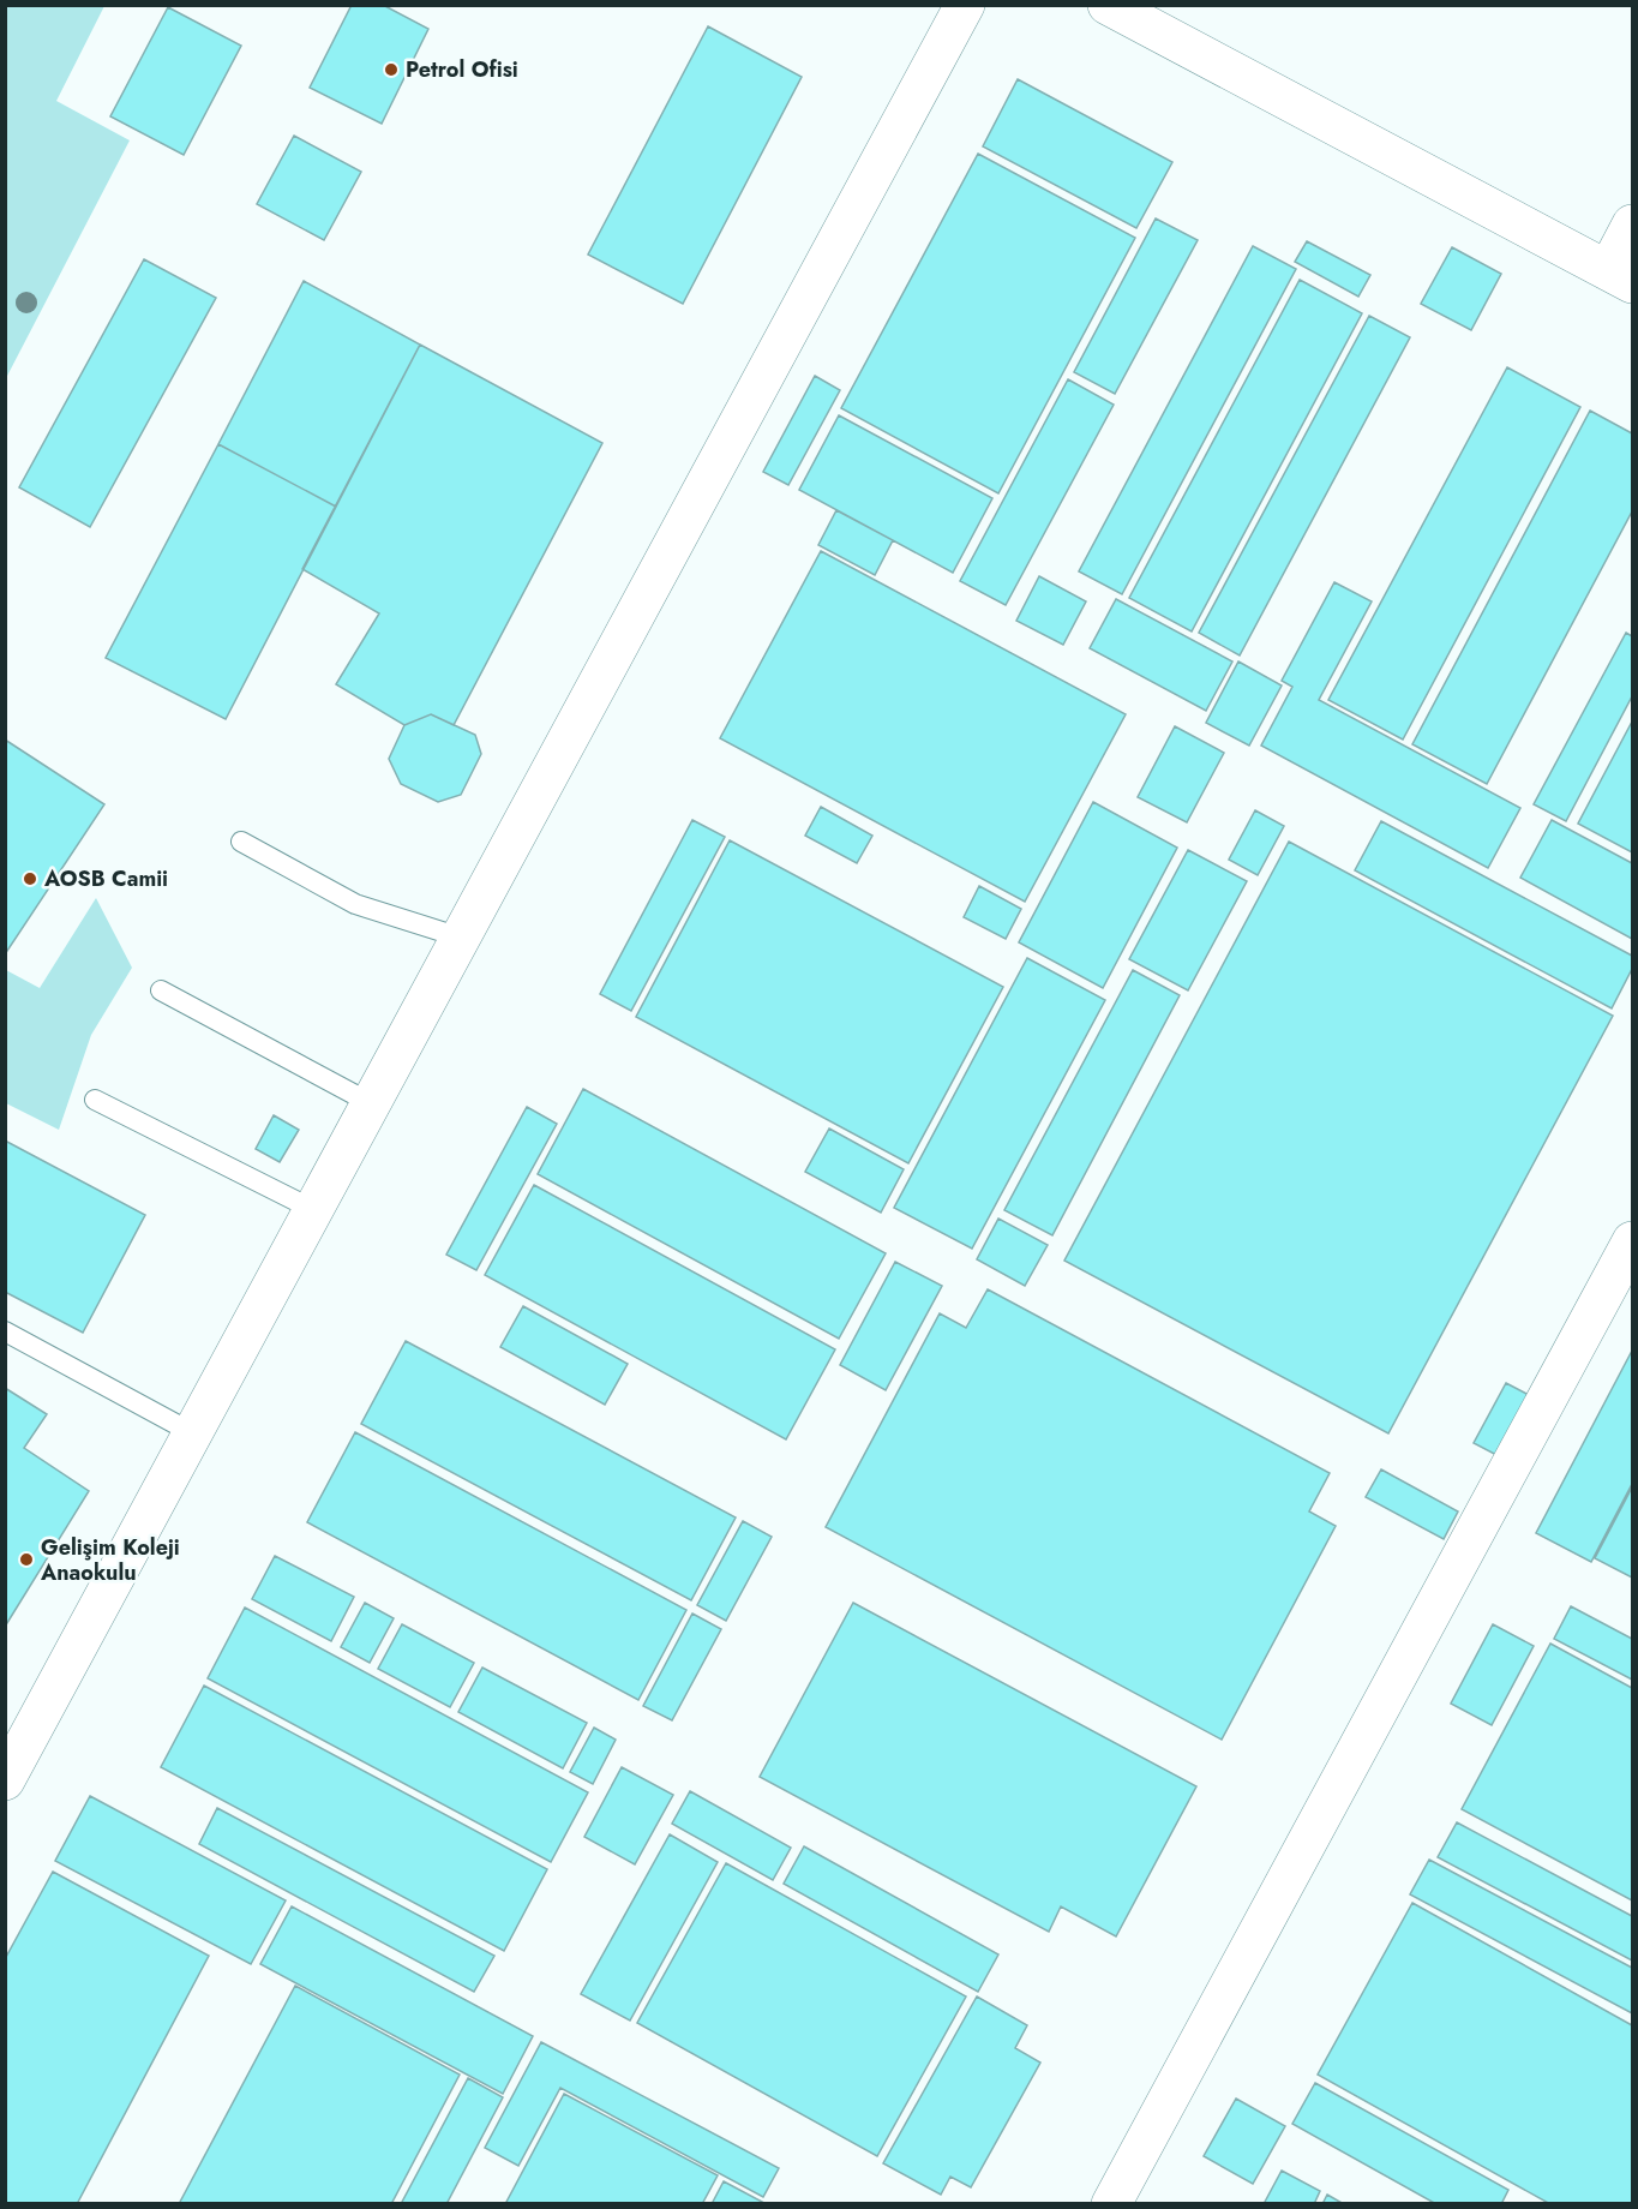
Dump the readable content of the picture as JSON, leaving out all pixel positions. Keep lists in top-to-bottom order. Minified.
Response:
{"places":["Petrol Ofisi","AOSB Camii","Gelişim Koleji Anaokulu"]}
